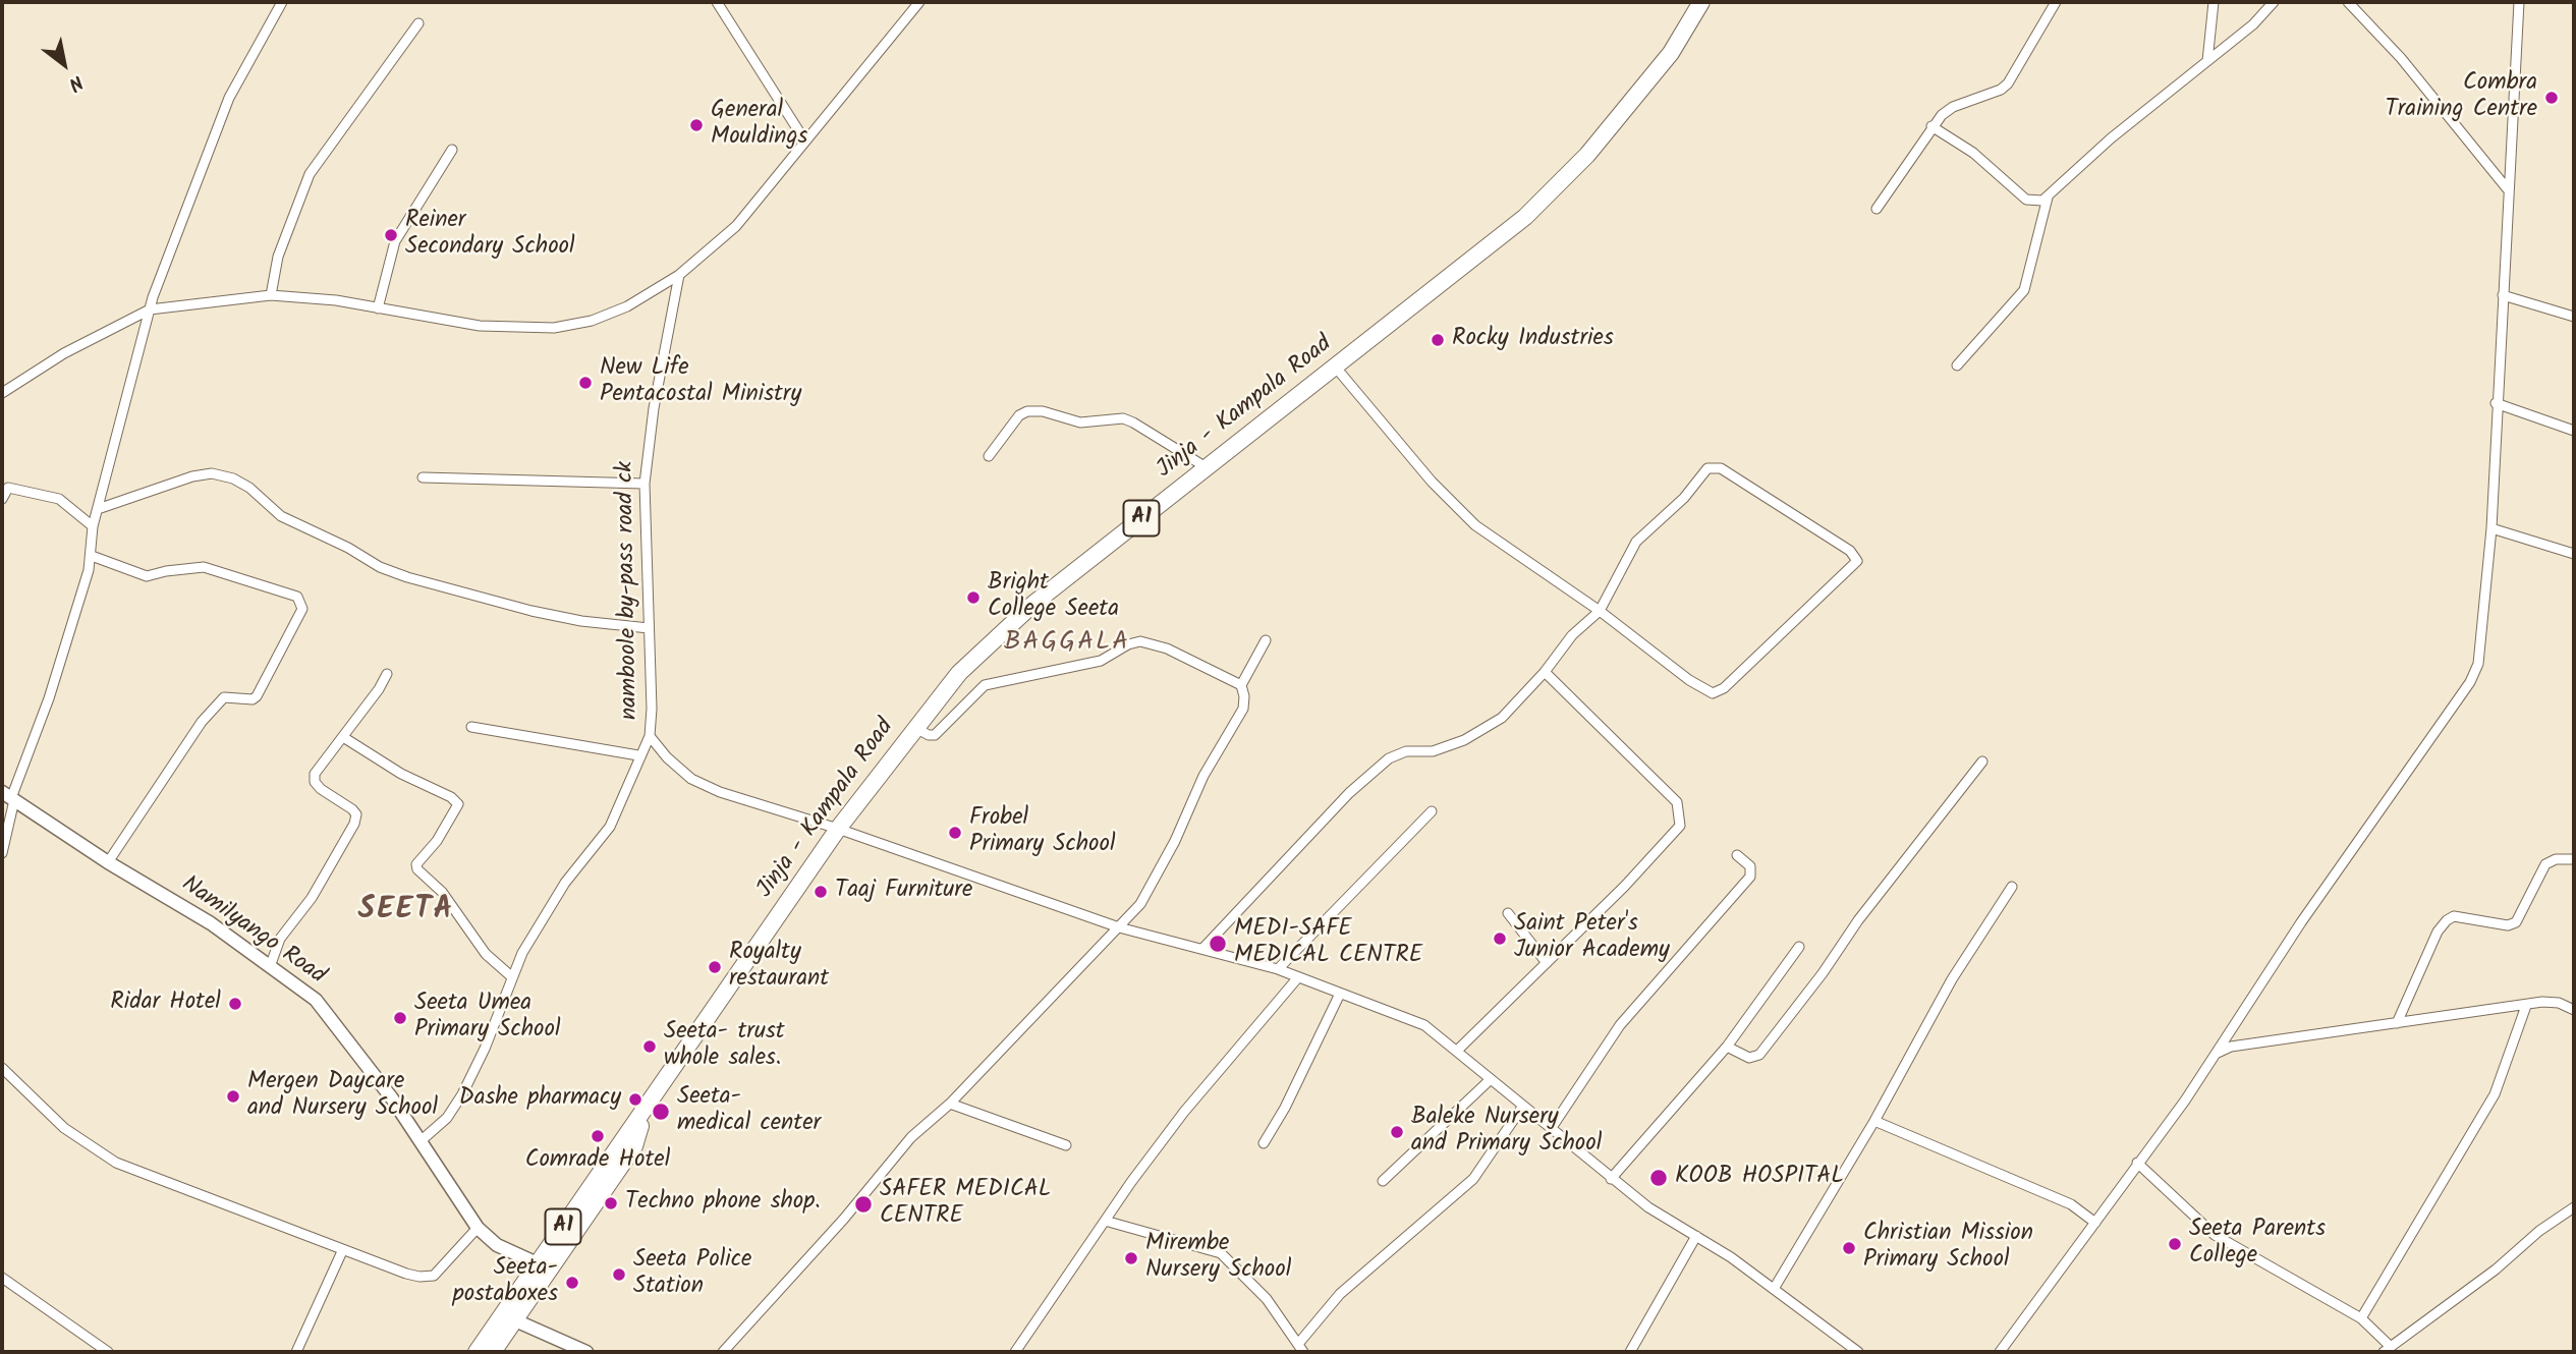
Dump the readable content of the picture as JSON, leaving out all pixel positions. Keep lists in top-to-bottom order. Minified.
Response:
{"streets":{"highway":["Jinja - Kampala Road","A1"],"main road":["Namilyango Road"],"street":["namboole by-pass road ck"]},"crossings":[["Jinja - Kampala Road","namboole by-pass road ck"],["Jinja - Kampala Road","Namilyango Road"]],"districts":["BAGGALA","SEETA"],"places":["Combra Training Centre","General Mouldings","Reiner Secondary School","Rocky Industries","New Life Pentacostal Ministry","Bright College Seeta","Frobel Primary School","Taaj Furniture","Saint Peter's Junior Academy","MEDI-SAFE MEDICAL CENTRE","Royalty restaurant","Ridar Hotel","Seeta Umea Primary School","Seeta- trust whole sales.","Mergen Daycare and Nursery School","Dashe pharmacy","Seeta- medical center","Baleke Nursery and Primary School","Comrade Hotel","KOOB HOSPITAL","Techno phone shop.","SAFER MEDICAL CENTRE","Seeta Parents College","Christian Mission Primary School","Mirembe Nursery School","Seeta Police Station","Seeta- postaboxes"],"north":"bottom right"}
